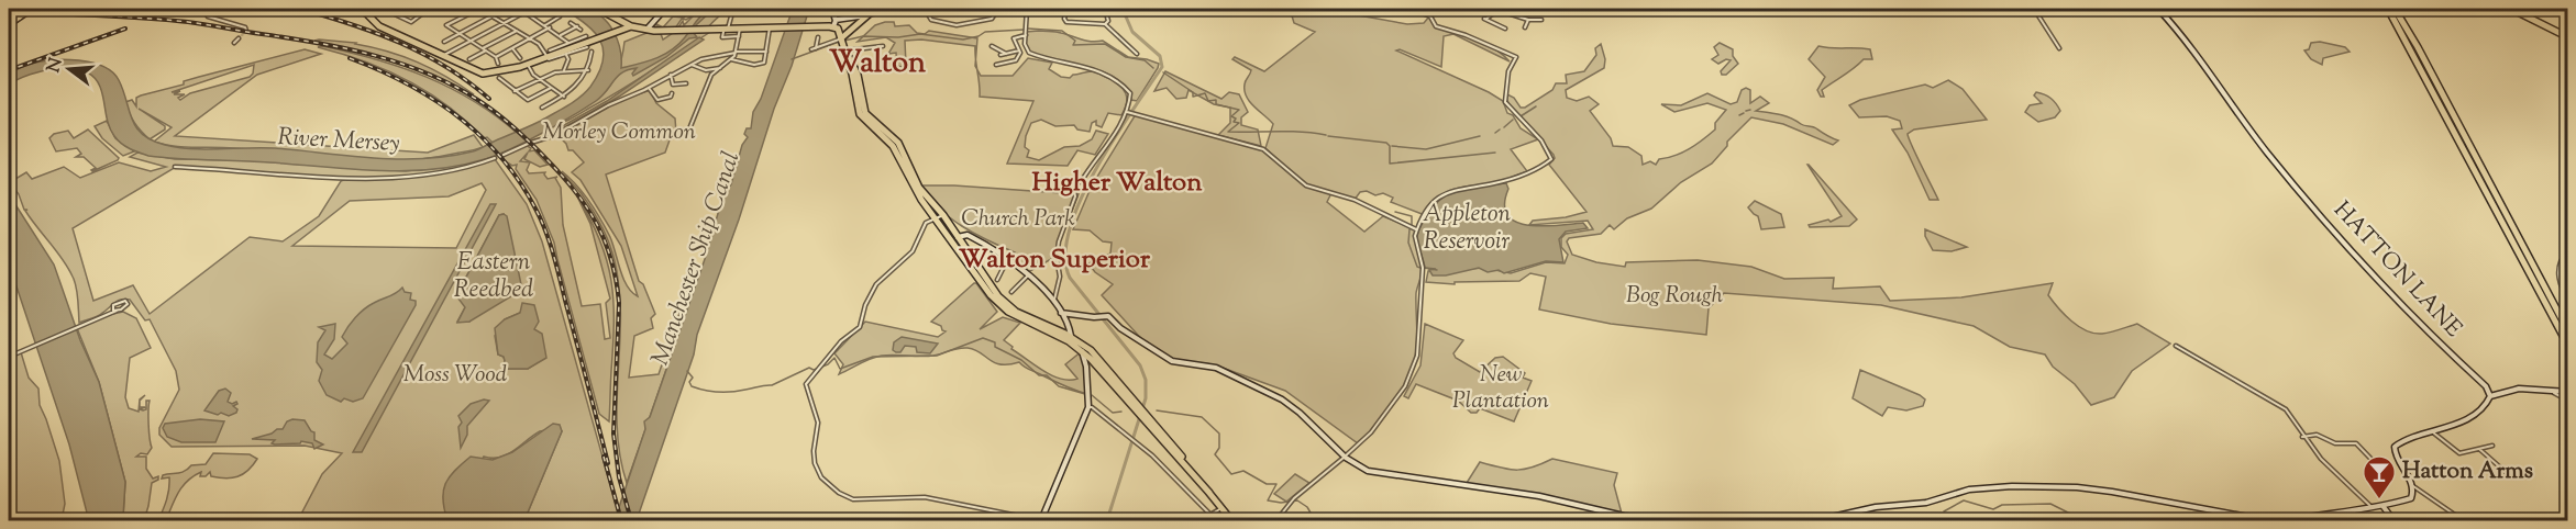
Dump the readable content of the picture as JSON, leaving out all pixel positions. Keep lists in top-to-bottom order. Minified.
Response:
{"streets":{"street":["HATTON LANE"]},"districts":["Walton","Higher Walton","Walton Superior"],"water":["River Mersey","Appleton Reservoir","Manchester Ship Canal","Eastern Reedbed"],"parks":["Morley Common","Church Park","Bog Rough","Moss Wood","New Plantation"],"places":{"bar":["Hatton Arms"]},"north":"left"}
